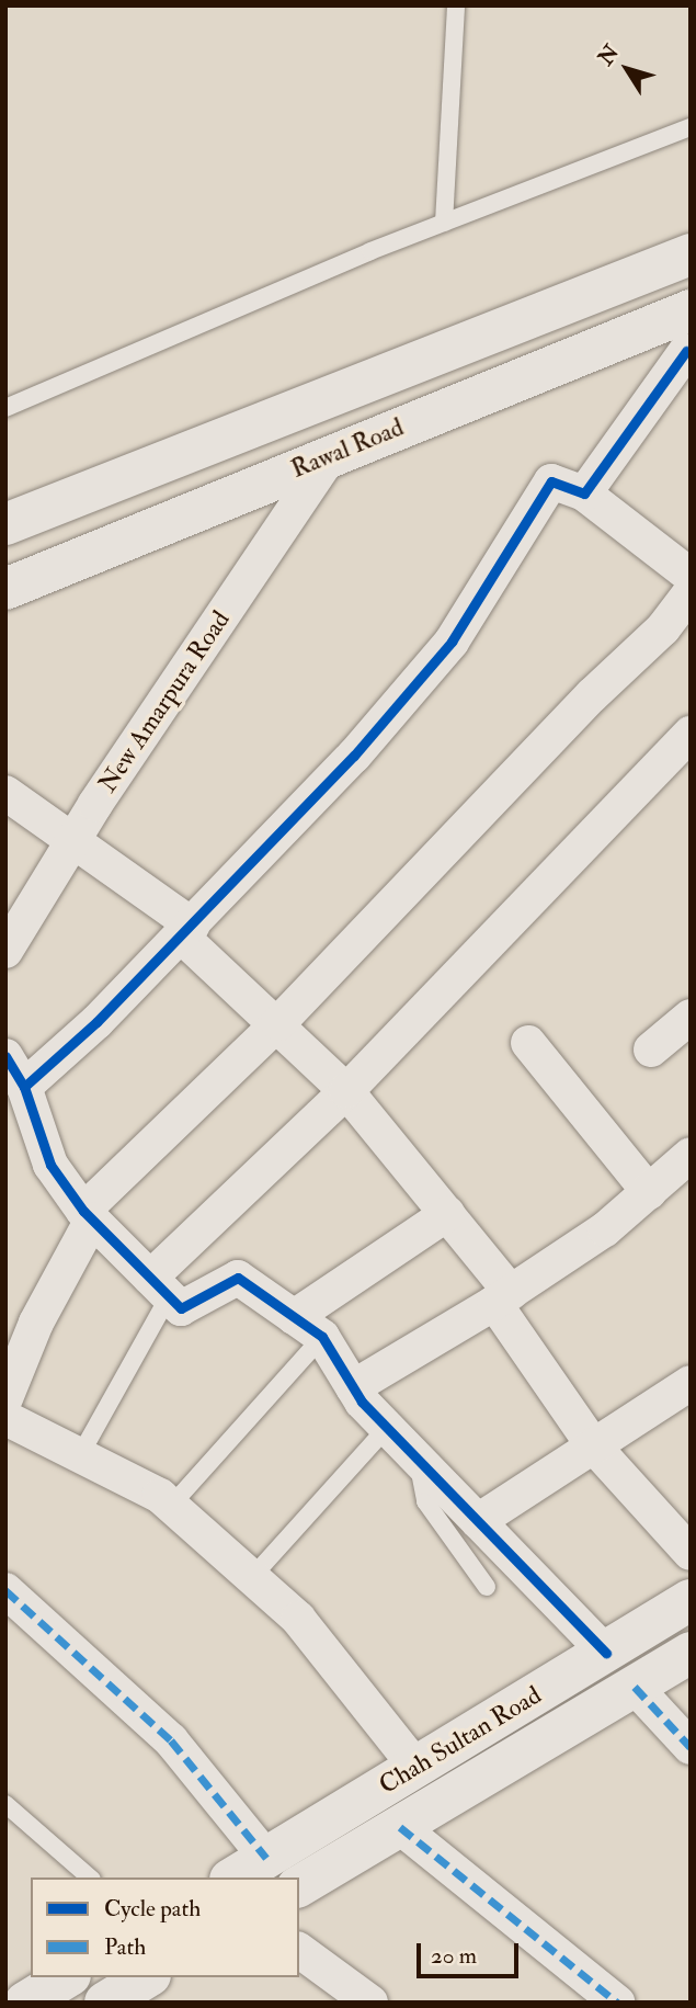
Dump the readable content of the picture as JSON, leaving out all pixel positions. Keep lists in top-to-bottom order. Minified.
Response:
{"streets":{"main road":["Rawal Road","Chah Sultan Road"],"street":["New Amarpura Road"]},"crossings":[["Rawal Road","New Amarpura Road"]],"legend":["Cycle path","Path"],"scale_bar":"20 m","north":"top left"}
